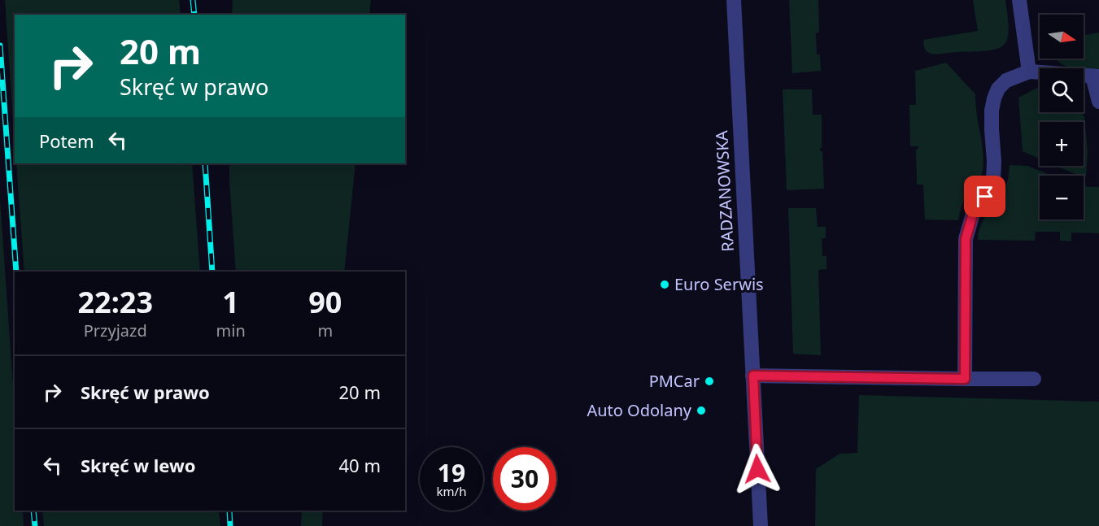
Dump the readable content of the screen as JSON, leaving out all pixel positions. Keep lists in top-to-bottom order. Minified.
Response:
{"streets":{"street":["RADZANOWSKA"]},"places":["Euro Serwis","PMCar","Auto Odolany"],"north":"right","page":{"map_buttons":["+","−"],"turn":["20 m","Skręć w prawo"],"then":"Potem","eta":["22:23","Przyjazd","1","min","90","m"],"list":[{"name":"Skręć w prawo","value":"20 m"},{"name":"Skręć w lewo","value":"40 m"}],"speed":"19 km/h","limit":"30"}}
